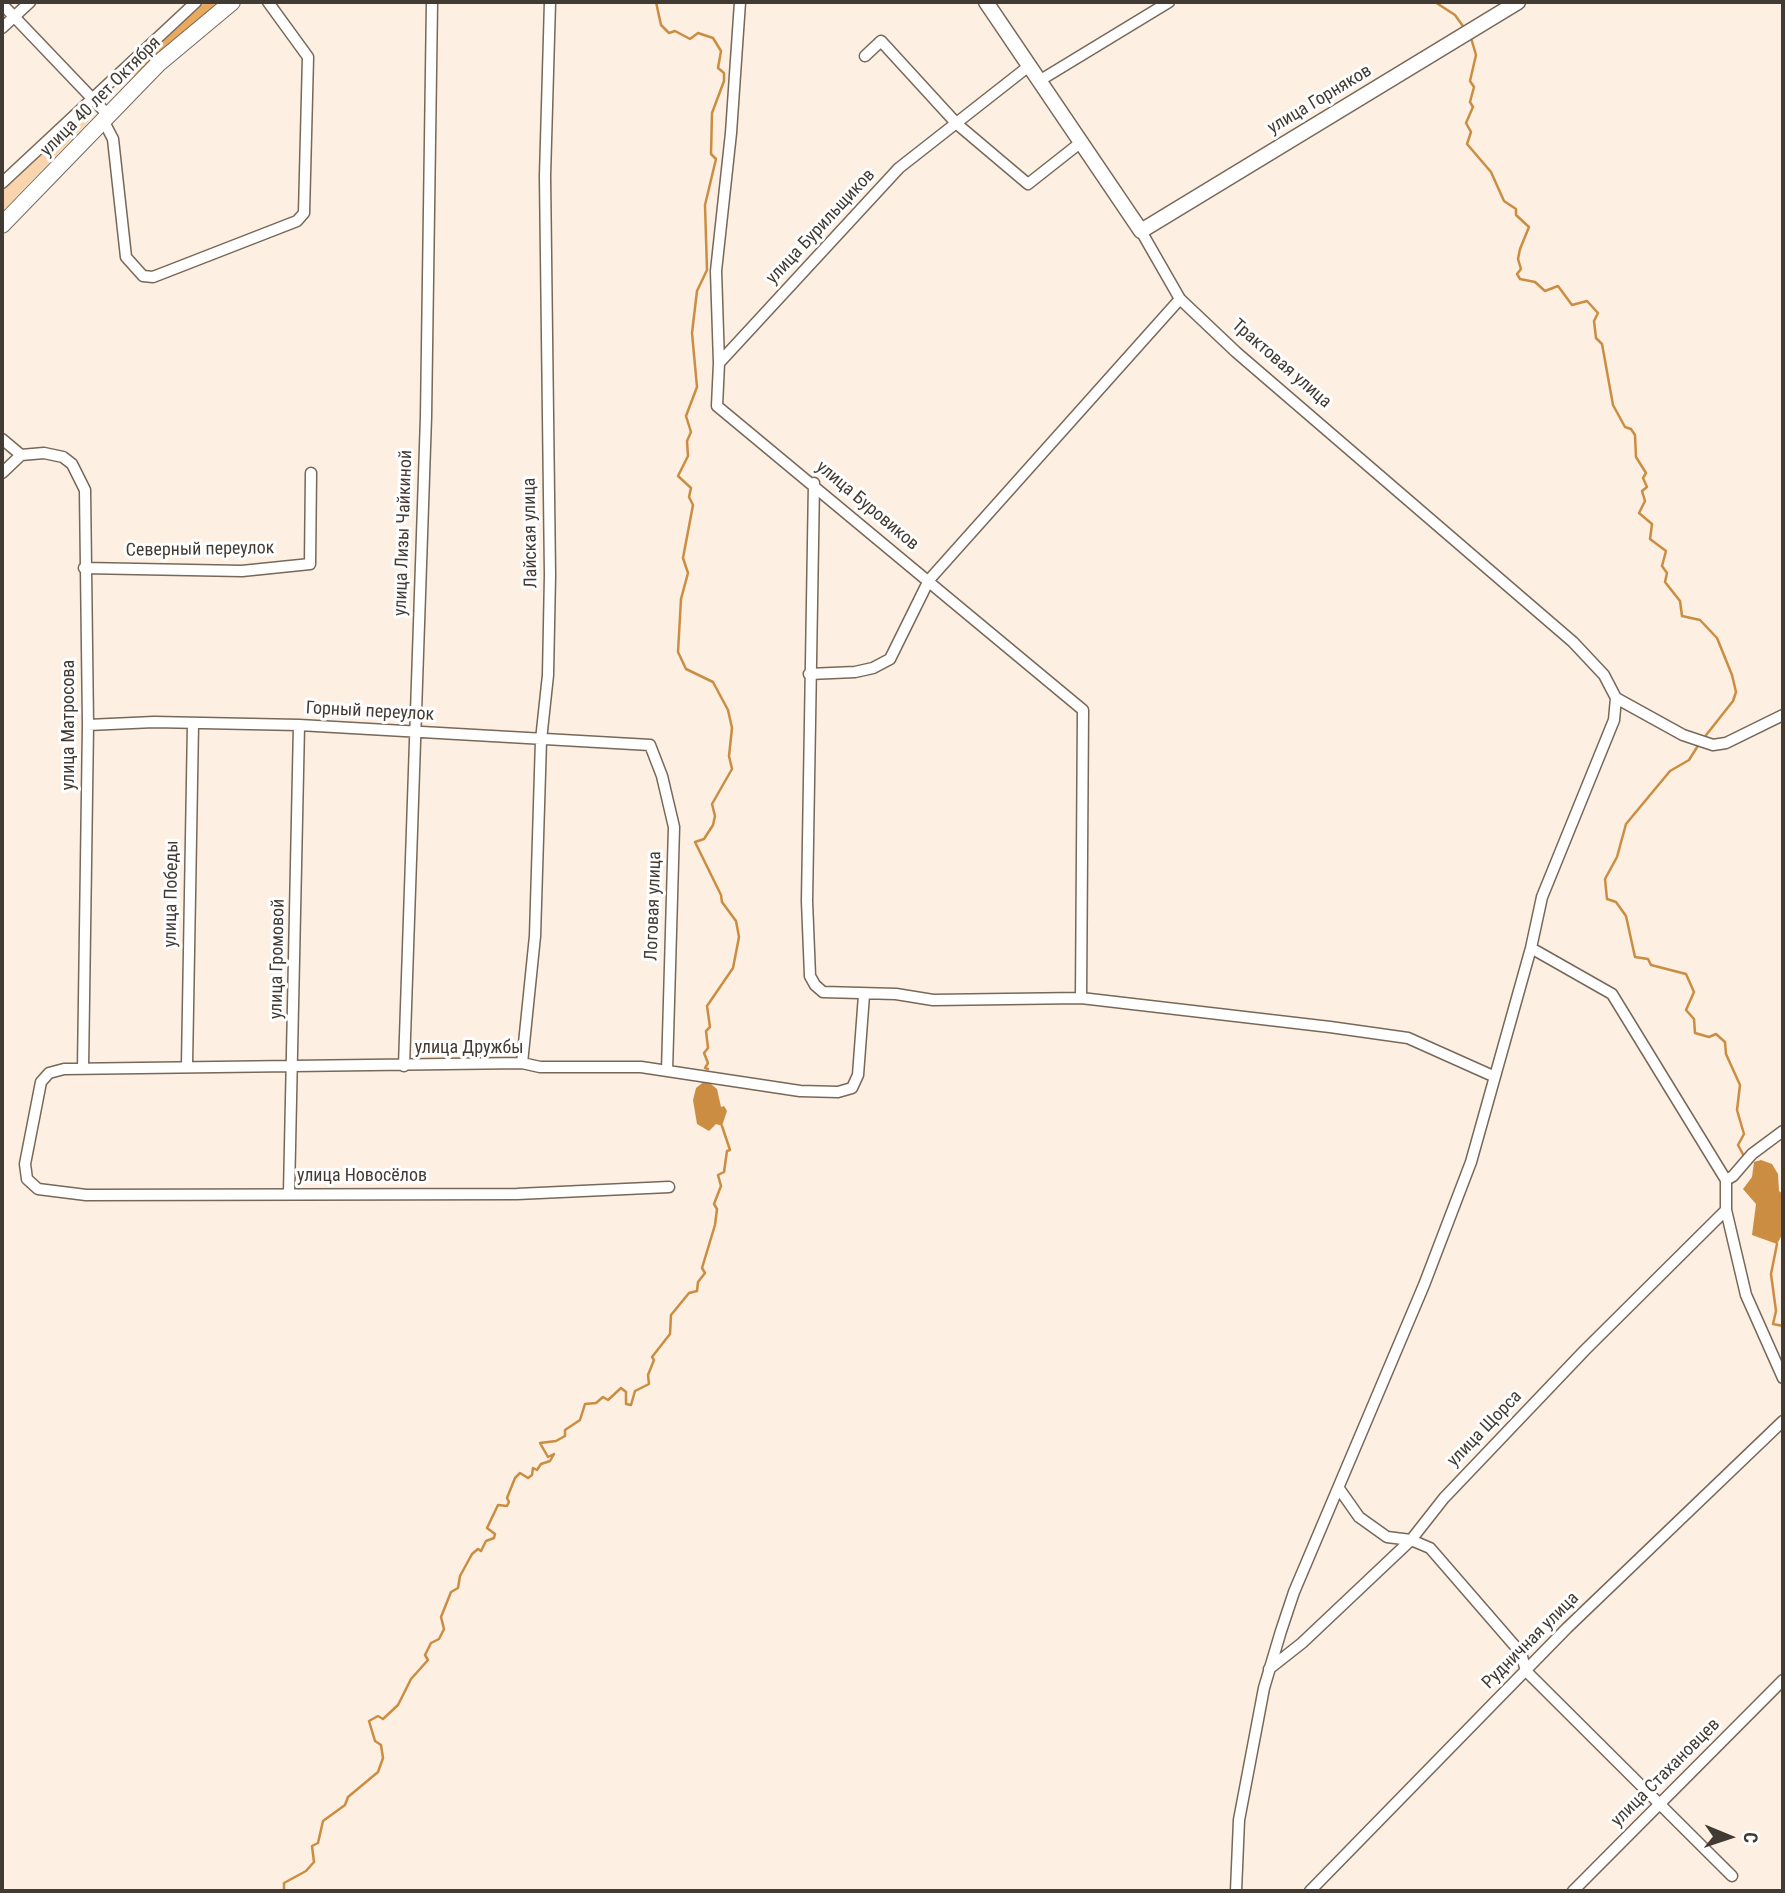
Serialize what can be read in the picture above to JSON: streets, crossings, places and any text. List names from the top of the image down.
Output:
{
  "streets": {
    "main road": ["улица 40 лет Октября"],
    "street": [
      "улица Горняков",
      "улица Бурильщиков",
      "Трактовая улица",
      "улица Буровиков",
      "улица Лизы Чайкиной",
      "Лайская улица",
      "Северный переулок",
      "Горный переулок",
      "улица Матросова",
      "улица Победы",
      "Логовая улица",
      "улица Громовой",
      "улица Дружбы",
      "улица Новосёлов",
      "улица Щорса",
      "Рудничная улица",
      "улица Стахановцев"
    ]
  },
  "crossings": [
    ["улица Горняков", "Трактовая улица"],
    ["улица Бурильщиков", "Трактовая улица"],
    ["улица Бурильщиков", "улица Буровиков"],
    ["улица Лизы Чайкиной", "Горный переулок"],
    ["улица Лизы Чайкиной", "улица Дружбы"],
    ["Лайская улица", "Горный переулок"],
    ["Лайская улица", "улица Дружбы"],
    ["Северный переулок", "улица Матросова"],
    ["Горный переулок", "улица Матросова"],
    ["Горный переулок", "улица Победы"],
    ["Горный переулок", "Логовая улица"],
    ["Горный переулок", "улица Громовой"],
    ["улица Матросова", "улица Дружбы"],
    ["улица Победы", "улица Дружбы"],
    ["Логовая улица", "улица Дружбы"],
    ["улица Громовой", "улица Дружбы"],
    ["улица Громовой", "улица Новосёлов"],
    ["улица Дружбы", "улица Новосёлов"]
  ],
  "north": "right"
}
